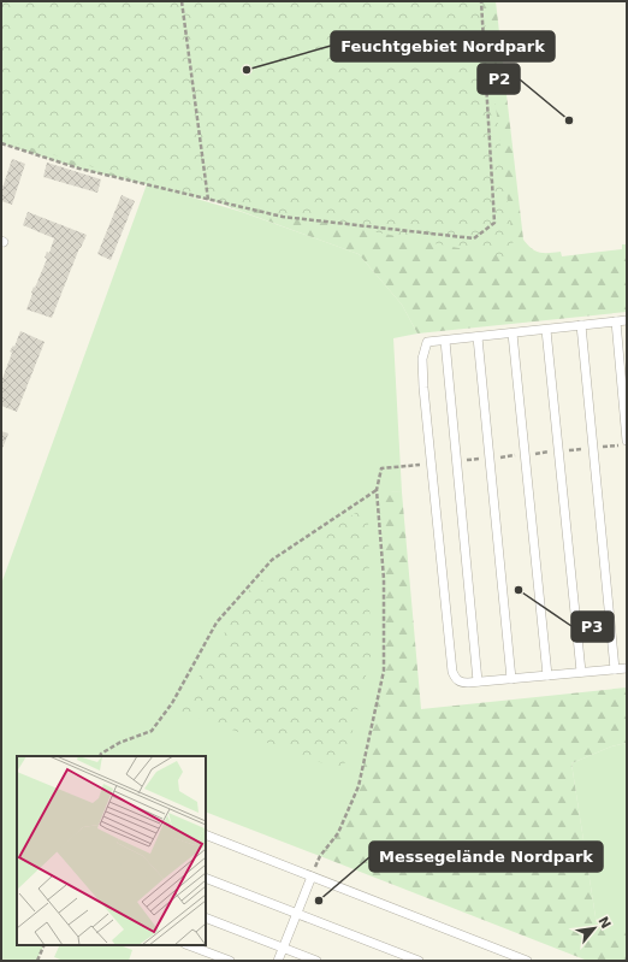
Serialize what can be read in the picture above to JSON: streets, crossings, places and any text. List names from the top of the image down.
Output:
{
  "places": [
    "Feuchtgebiet Nordpark",
    "P2",
    "P3",
    "Messegelände Nordpark"
  ],
  "north": "top right"
}
